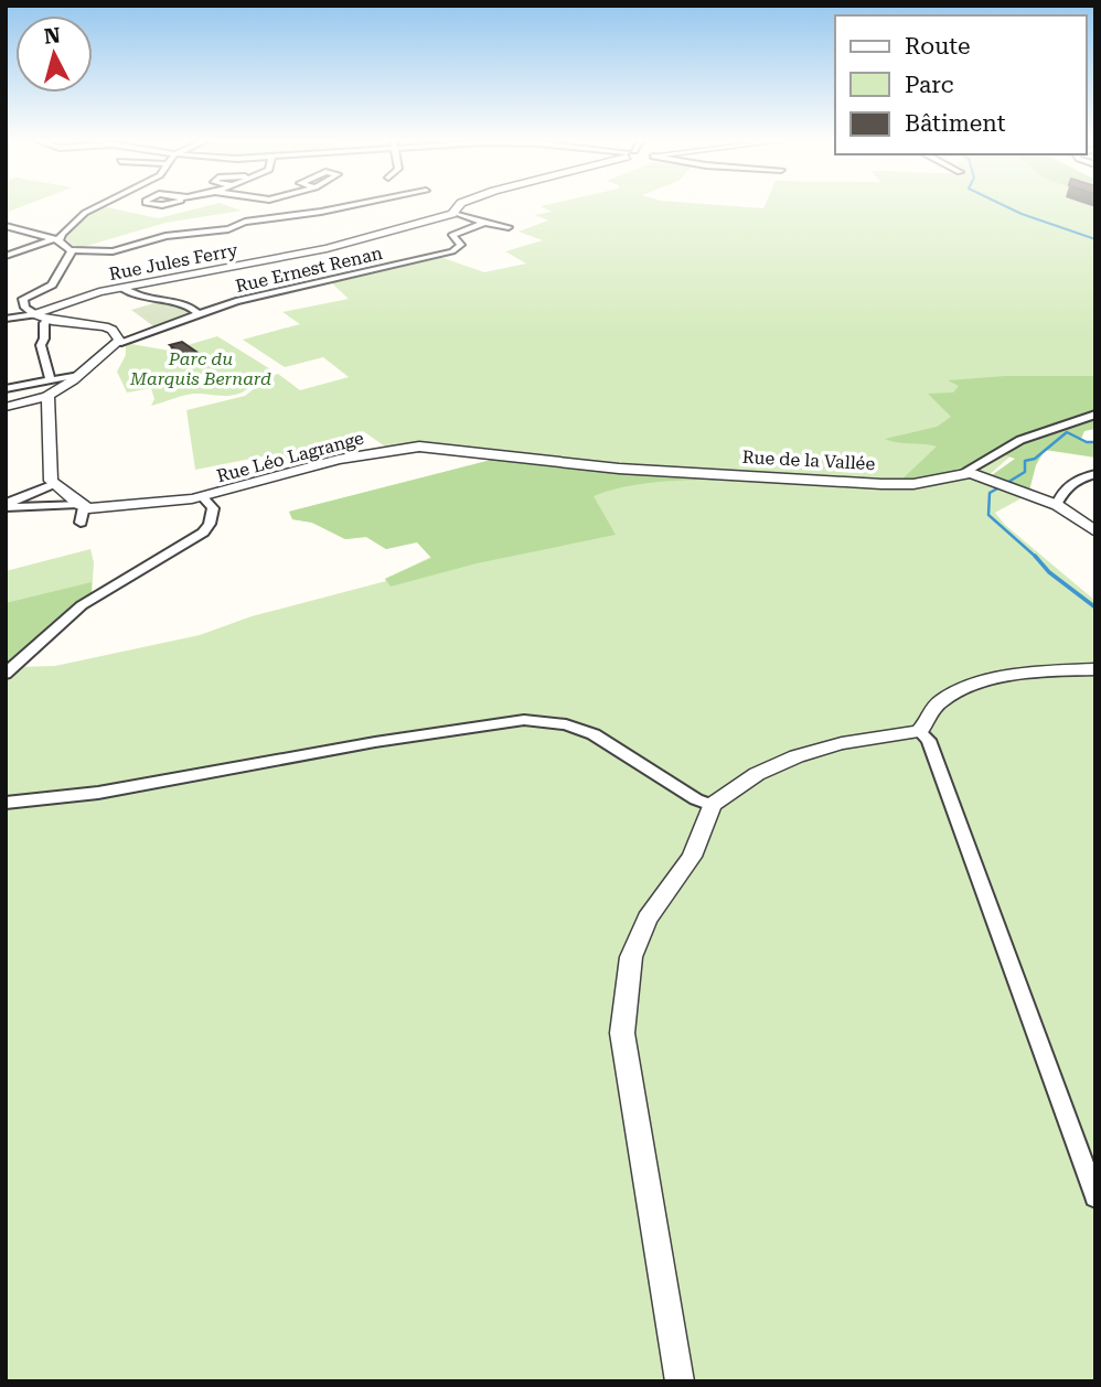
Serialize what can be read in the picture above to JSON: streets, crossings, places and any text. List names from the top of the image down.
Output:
{
  "streets": {
    "street": [
      "Rue Jules Ferry",
      "Rue Ernest Renan",
      "Rue Léo Lagrange",
      "Rue de la Vallée"
    ]
  },
  "crossings": [
    ["Rue Léo Lagrange", "Rue de la Vallée"]
  ],
  "parks": ["Parc du Marquis Bernard"],
  "legend": ["Route", "Parc", "Bâtiment"],
  "north": "top"
}
